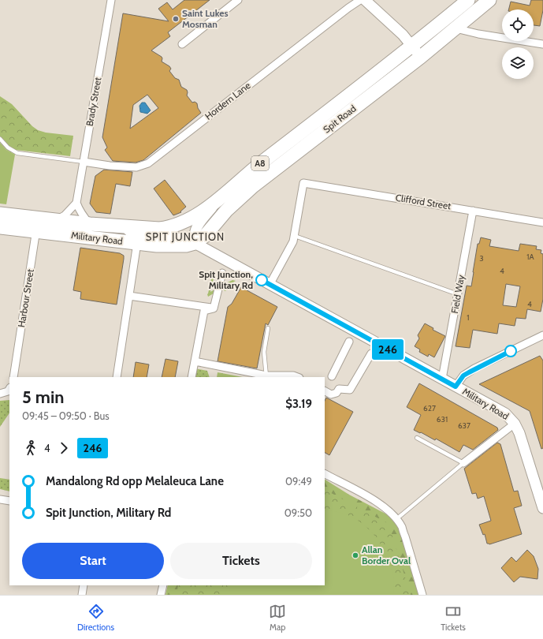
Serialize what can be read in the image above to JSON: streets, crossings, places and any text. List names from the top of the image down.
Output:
{
  "streets": {
    "highway": ["Spit Road", "A8", "Military Road"],
    "street": [
      "Hordern Lane",
      "Brady Street",
      "Clifford Street",
      "Field Way",
      "Harbour Street"
    ]
  },
  "crossings": [
    ["Hordern Lane", "Brady Street"],
    ["Spit Road", "Military Road"],
    ["Clifford Street", "Field Way"],
    ["Military Road", "Field Way"],
    ["Military Road", "Harbour Street"]
  ],
  "districts": ["SPIT JUNCTION"],
  "places": ["Saint Lukes Mosman", "Spit Junction, Military Rd", "Allan Border Oval"],
  "lines": ["bus line 246"],
  "house_numbers": [
    "1A",
    "3",
    "4",
    "4",
    "1",
    "627",
    "631",
    "637"
  ],
  "page": {
    "on_map": "246",
    "heading": ["5 min", "09:45 – 09:50 · Bus", "$3.19"],
    "legs": ["4", "246"],
    "list": [
      {
        "name": "Mandalong Rd opp Melaleuca Lane",
        "value": "09:49"
      },
      {
        "name": "Spit Junction, Military Rd",
        "value": "09:50"
      }
    ],
    "buttons": ["Start", "Tickets"],
    "tabs": ["Directions", "Map", "Tickets"]
  }
}
